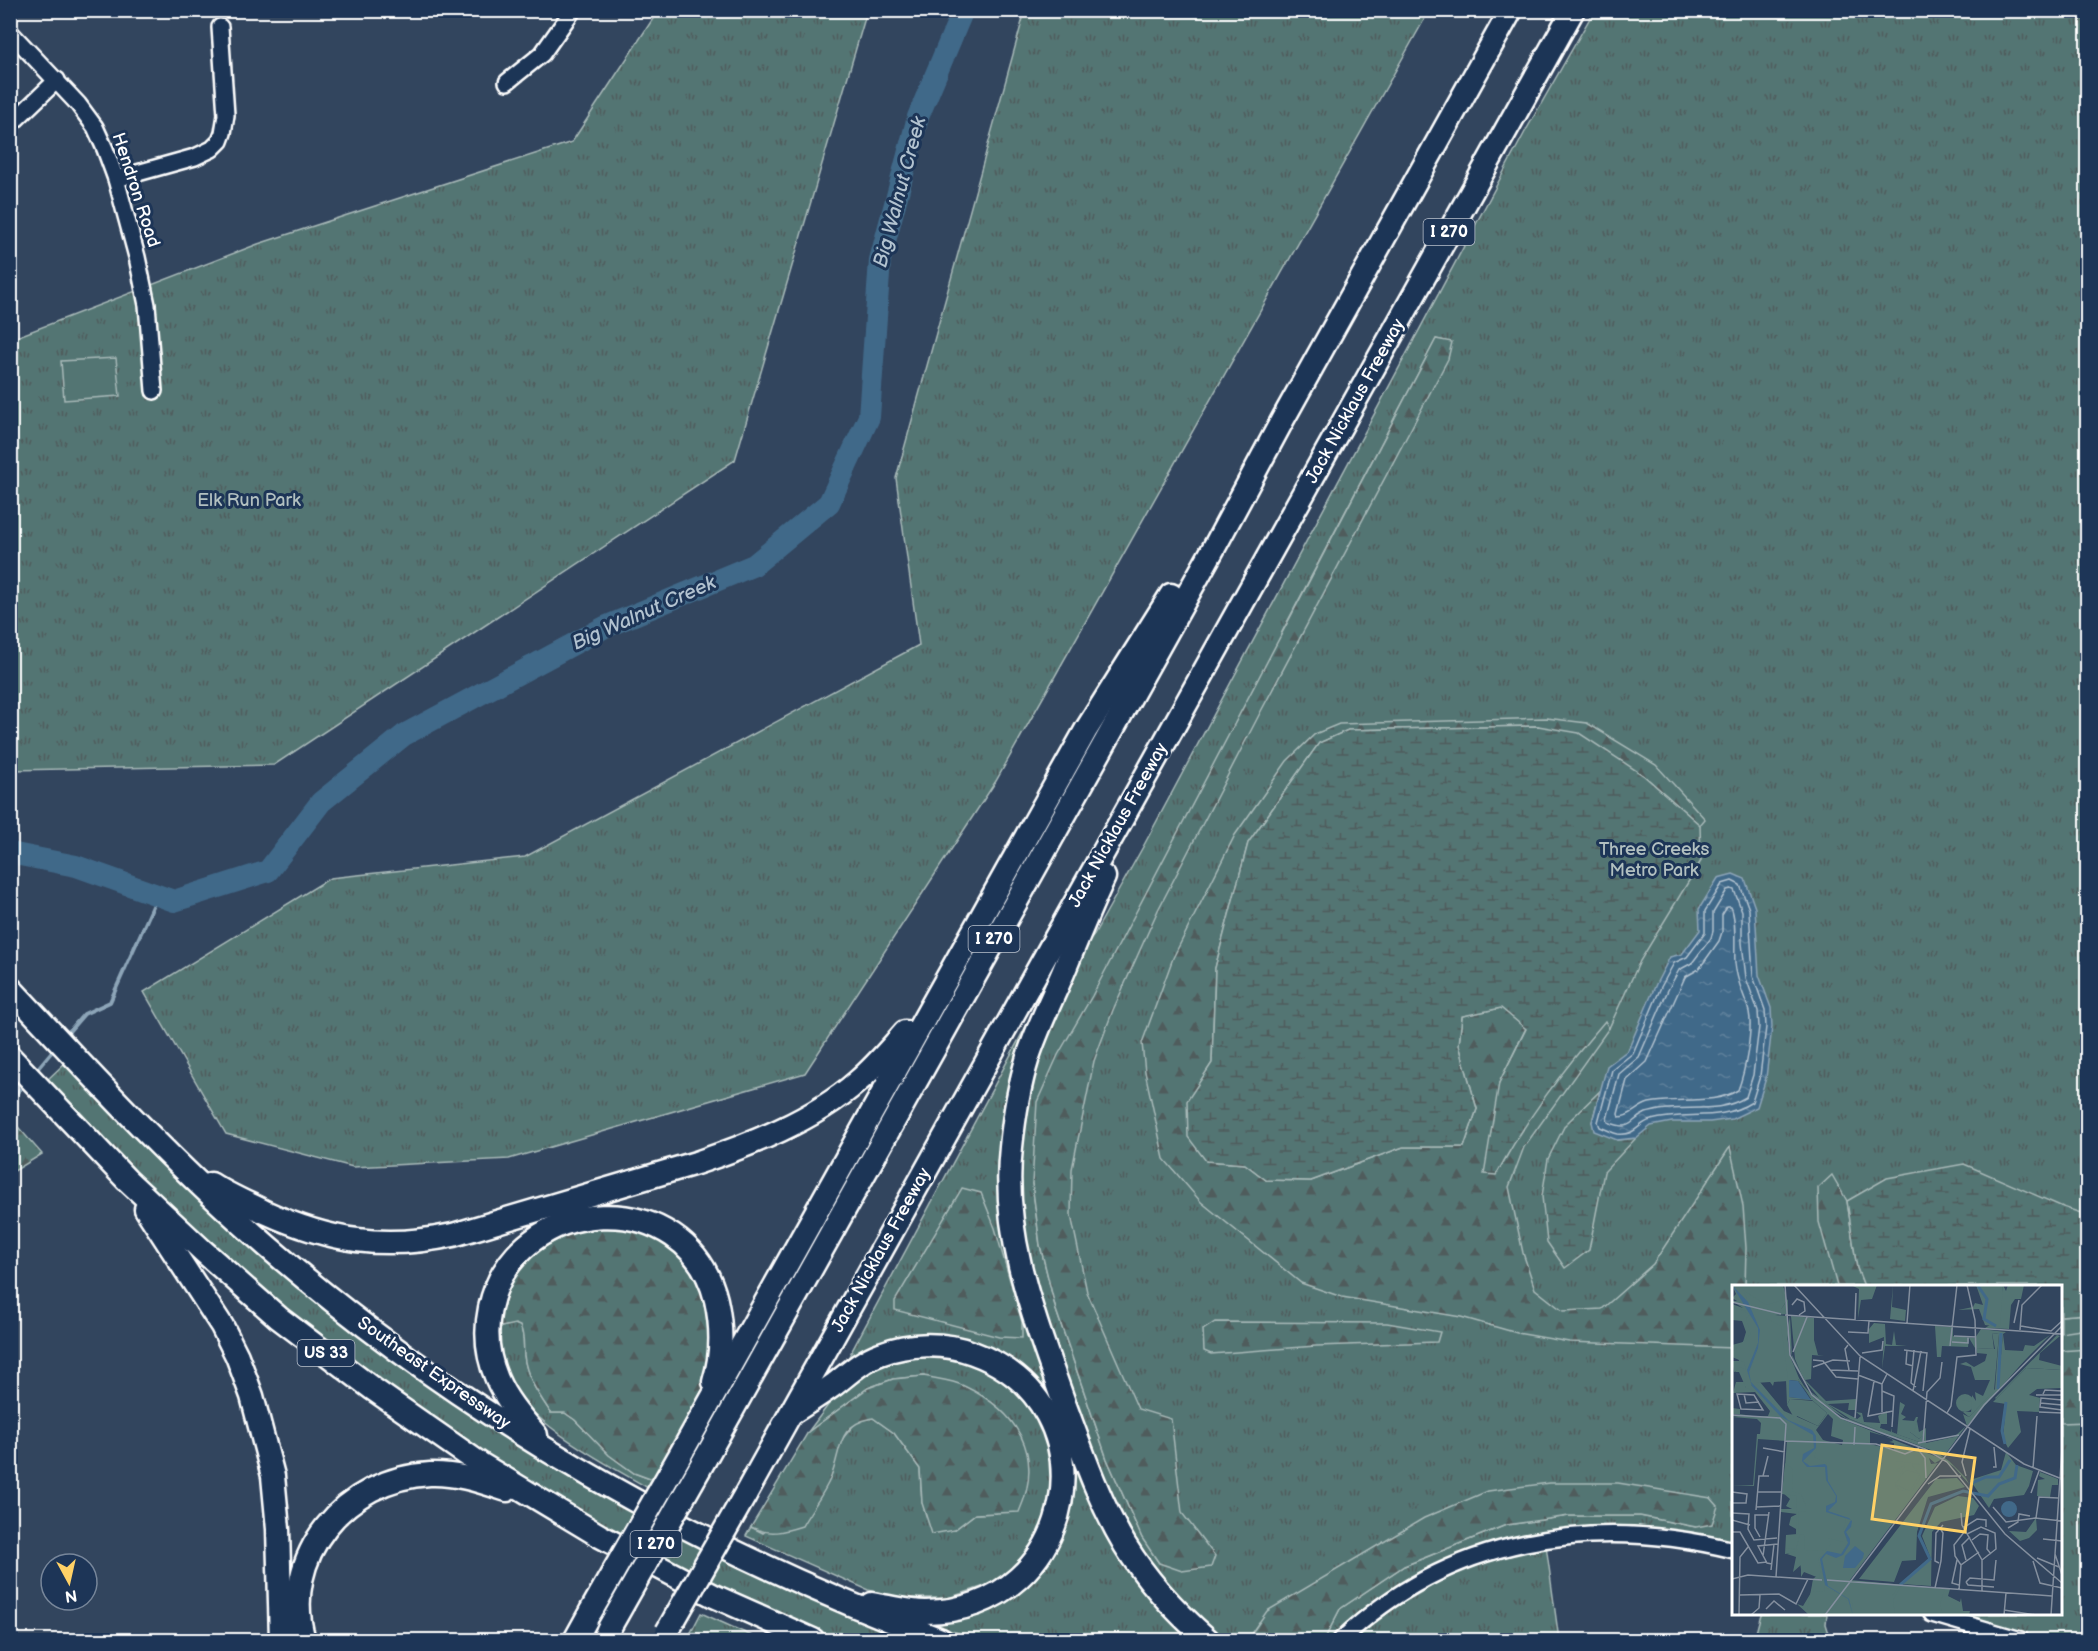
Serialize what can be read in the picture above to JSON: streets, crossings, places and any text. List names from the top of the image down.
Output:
{
  "streets": {
    "highway": [
      "I 270",
      "Jack Nicklaus Freeway",
      "US 33",
      "Southeast Expressway"
    ],
    "street": ["Hendron Road"]
  },
  "water": ["Big Walnut Creek"],
  "parks": ["Elk Run Park", "Three Creeks Metro Park"],
  "north": "bottom"
}
